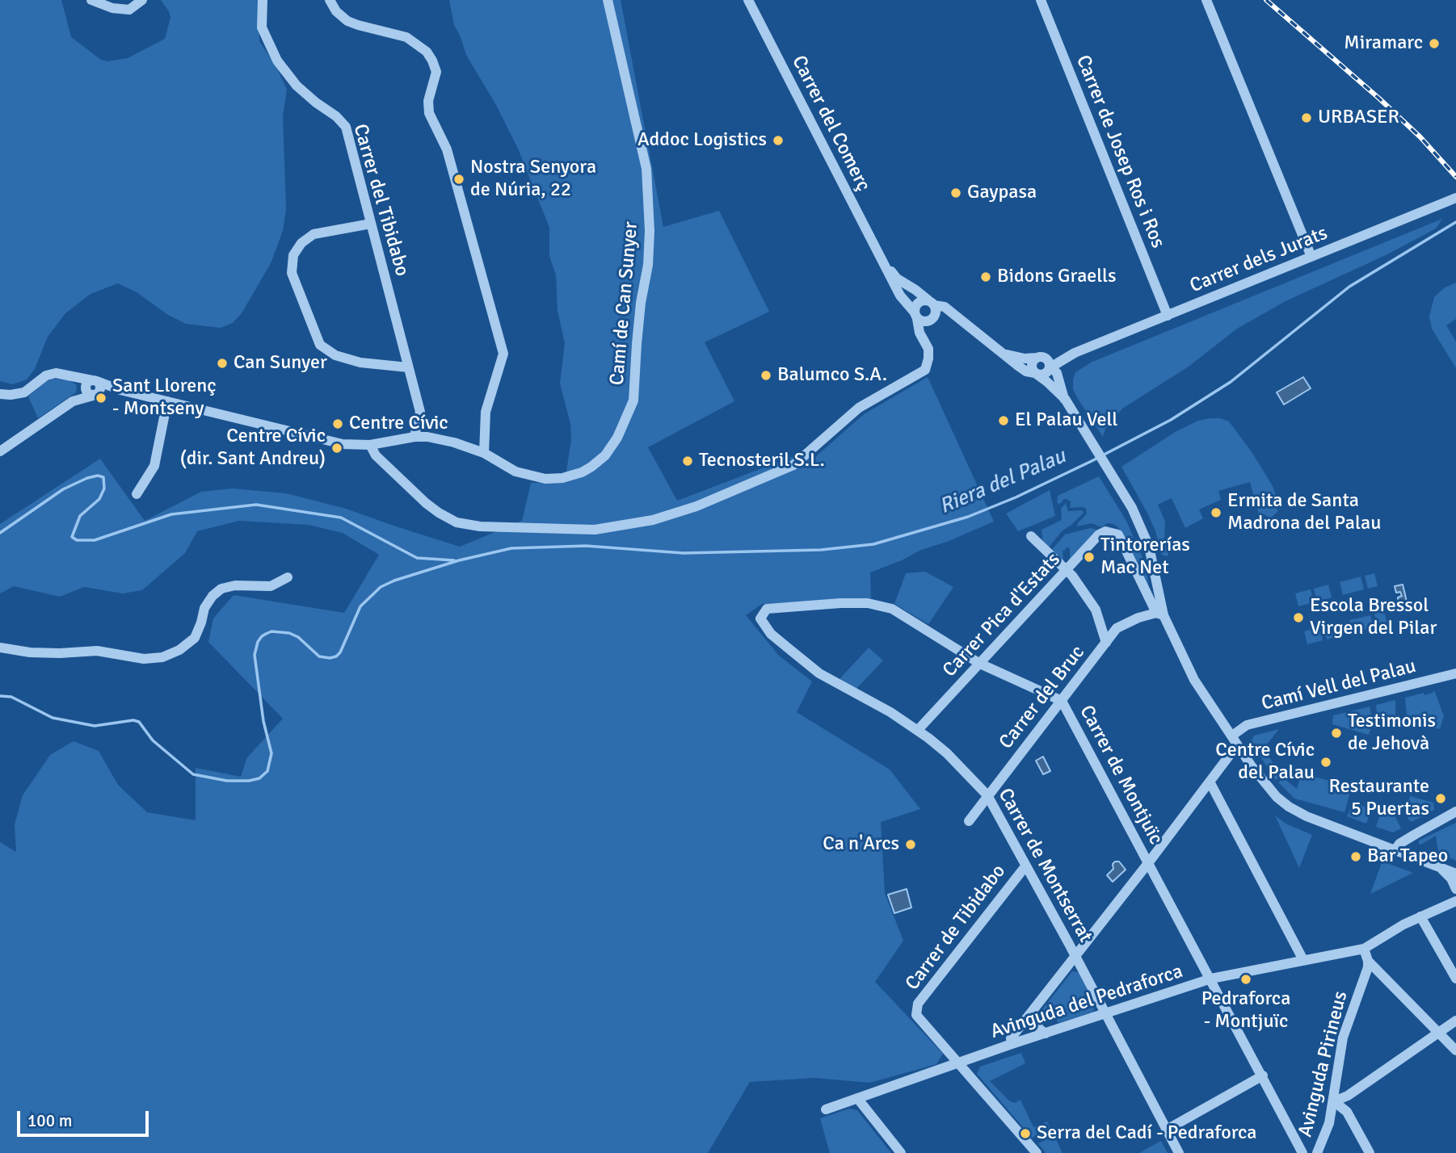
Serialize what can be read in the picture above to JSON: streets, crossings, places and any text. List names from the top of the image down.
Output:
{
  "streets": {
    "street": [
      "Carrer del Comerç",
      "Carrer de Josep Ros i Ros",
      "Carrer del Tibidabo",
      "Carrer dels Jurats",
      "Camí de Can Sunyer",
      "Carrer Pica d'Estats",
      "Camí Vell del Palau",
      "Carrer del Bruc",
      "Carrer de Montjuïc",
      "Carrer de Montserrat",
      "Carrer de Tibidabo",
      "Avinguda del Pedraforca",
      "Avinguda Pirineus"
    ]
  },
  "crossings": [
    ["Carrer de Josep Ros i Ros", "Carrer dels Jurats"],
    ["Carrer Pica d'Estats", "Carrer del Bruc"],
    ["Carrer Pica d'Estats", "Carrer de Montjuïc"],
    ["Carrer Pica d'Estats", "Carrer de Montserrat"],
    ["Carrer del Bruc", "Carrer de Montjuïc"],
    ["Carrer del Bruc", "Carrer de Montserrat"],
    ["Carrer de Montjuïc", "Carrer de Montserrat"],
    ["Carrer de Montjuïc", "Avinguda del Pedraforca"],
    ["Carrer de Montserrat", "Carrer de Tibidabo"],
    ["Carrer de Montserrat", "Avinguda del Pedraforca"],
    ["Carrer de Tibidabo", "Avinguda del Pedraforca"]
  ],
  "water": ["Riera del Palau"],
  "places": [
    "Miramarc",
    "URBASER",
    "Addoc Logistics",
    "Nostra Senyora de Núria, 22",
    "Gaypasa",
    "Bidons Graells",
    "Can Sunyer",
    "Balumco S.A.",
    "Sant Llorenç - Montseny",
    "El Palau Vell",
    "Centre Cívic",
    "Centre Cívic (dir. Sant Andreu)",
    "Tecnosteril S.L.",
    "Ermita de Santa Madrona del Palau",
    "Tintorerías Mac Net",
    "Escola Bressol Virgen del Pilar",
    "Testimonis de Jehovà",
    "Centre Cívic del Palau",
    "Restaurante 5 Puertas",
    "Ca n'Arcs",
    "Bar Tapeo",
    "Pedraforca - Montjuïc",
    "Serra del Cadí - Pedraforca"
  ],
  "scale_bar": "100 m"
}
